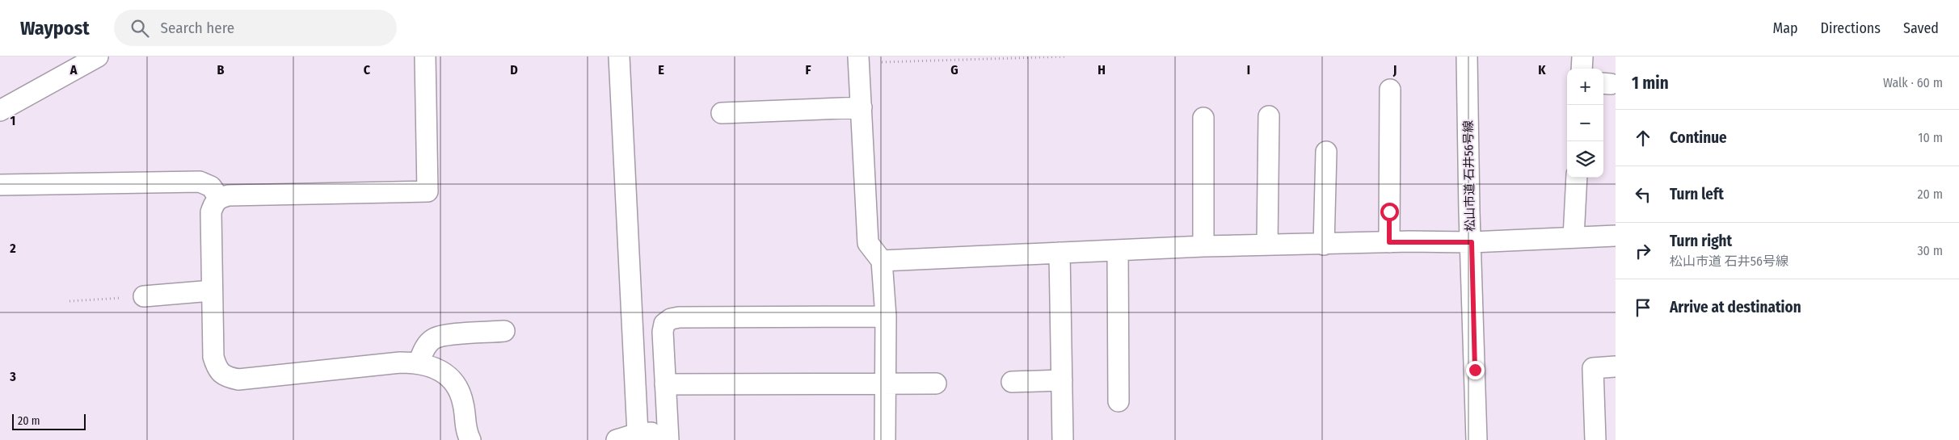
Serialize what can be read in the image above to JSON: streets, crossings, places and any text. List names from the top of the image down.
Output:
{
  "streets": {
    "street": ["松山市道 石井56号線"]
  },
  "scale_bar": "20 m",
  "page": {
    "header": "Waypost",
    "search": "Search here",
    "nav": ["Map", "Directions", "Saved"],
    "heading": ["1 min", "Walk · 60 m"],
    "map_buttons": ["+", "−"],
    "list": [
      ["Continue", "10 m"],
      ["Turn left", "20 m"],
      ["Turn right", "松山市道 石井56号線", "30 m"],
      "Arrive at destination"
    ],
    "scale": "20 m"
  },
  "grid": {
    "columns": [
      "A",
      "B",
      "C",
      "D",
      "E",
      "F",
      "G",
      "H",
      "I",
      "J",
      "K"
    ],
    "rows": ["1", "2", "3"]
  }
}
